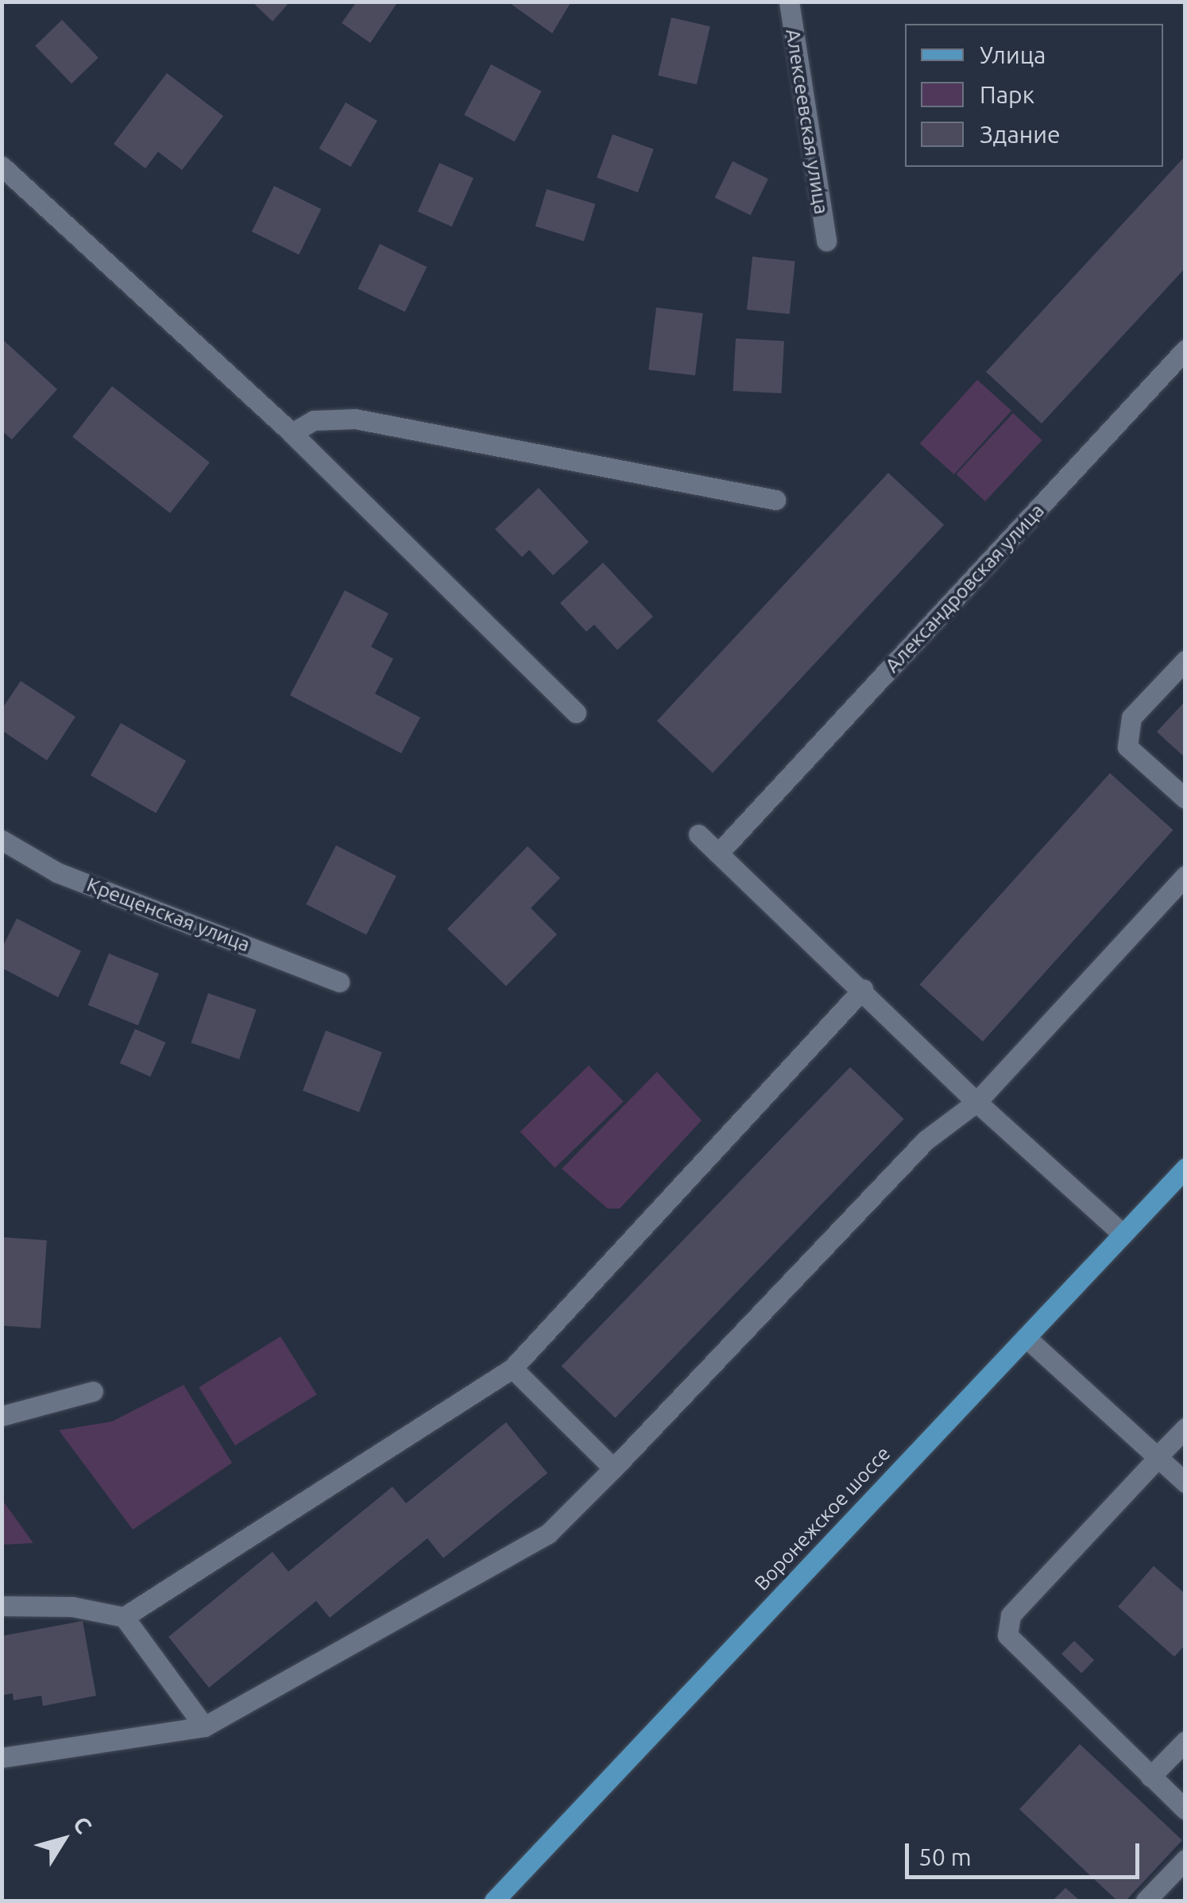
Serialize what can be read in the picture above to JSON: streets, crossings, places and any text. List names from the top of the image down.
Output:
{
  "streets": {
    "main road": ["Воронежское шоссе"],
    "street": ["Алексеевская улица", "Александровская улица", "Крещенская улица"]
  },
  "legend": ["Улица", "Парк", "Здание"],
  "scale_bar": "50 m",
  "north": "top right"
}
